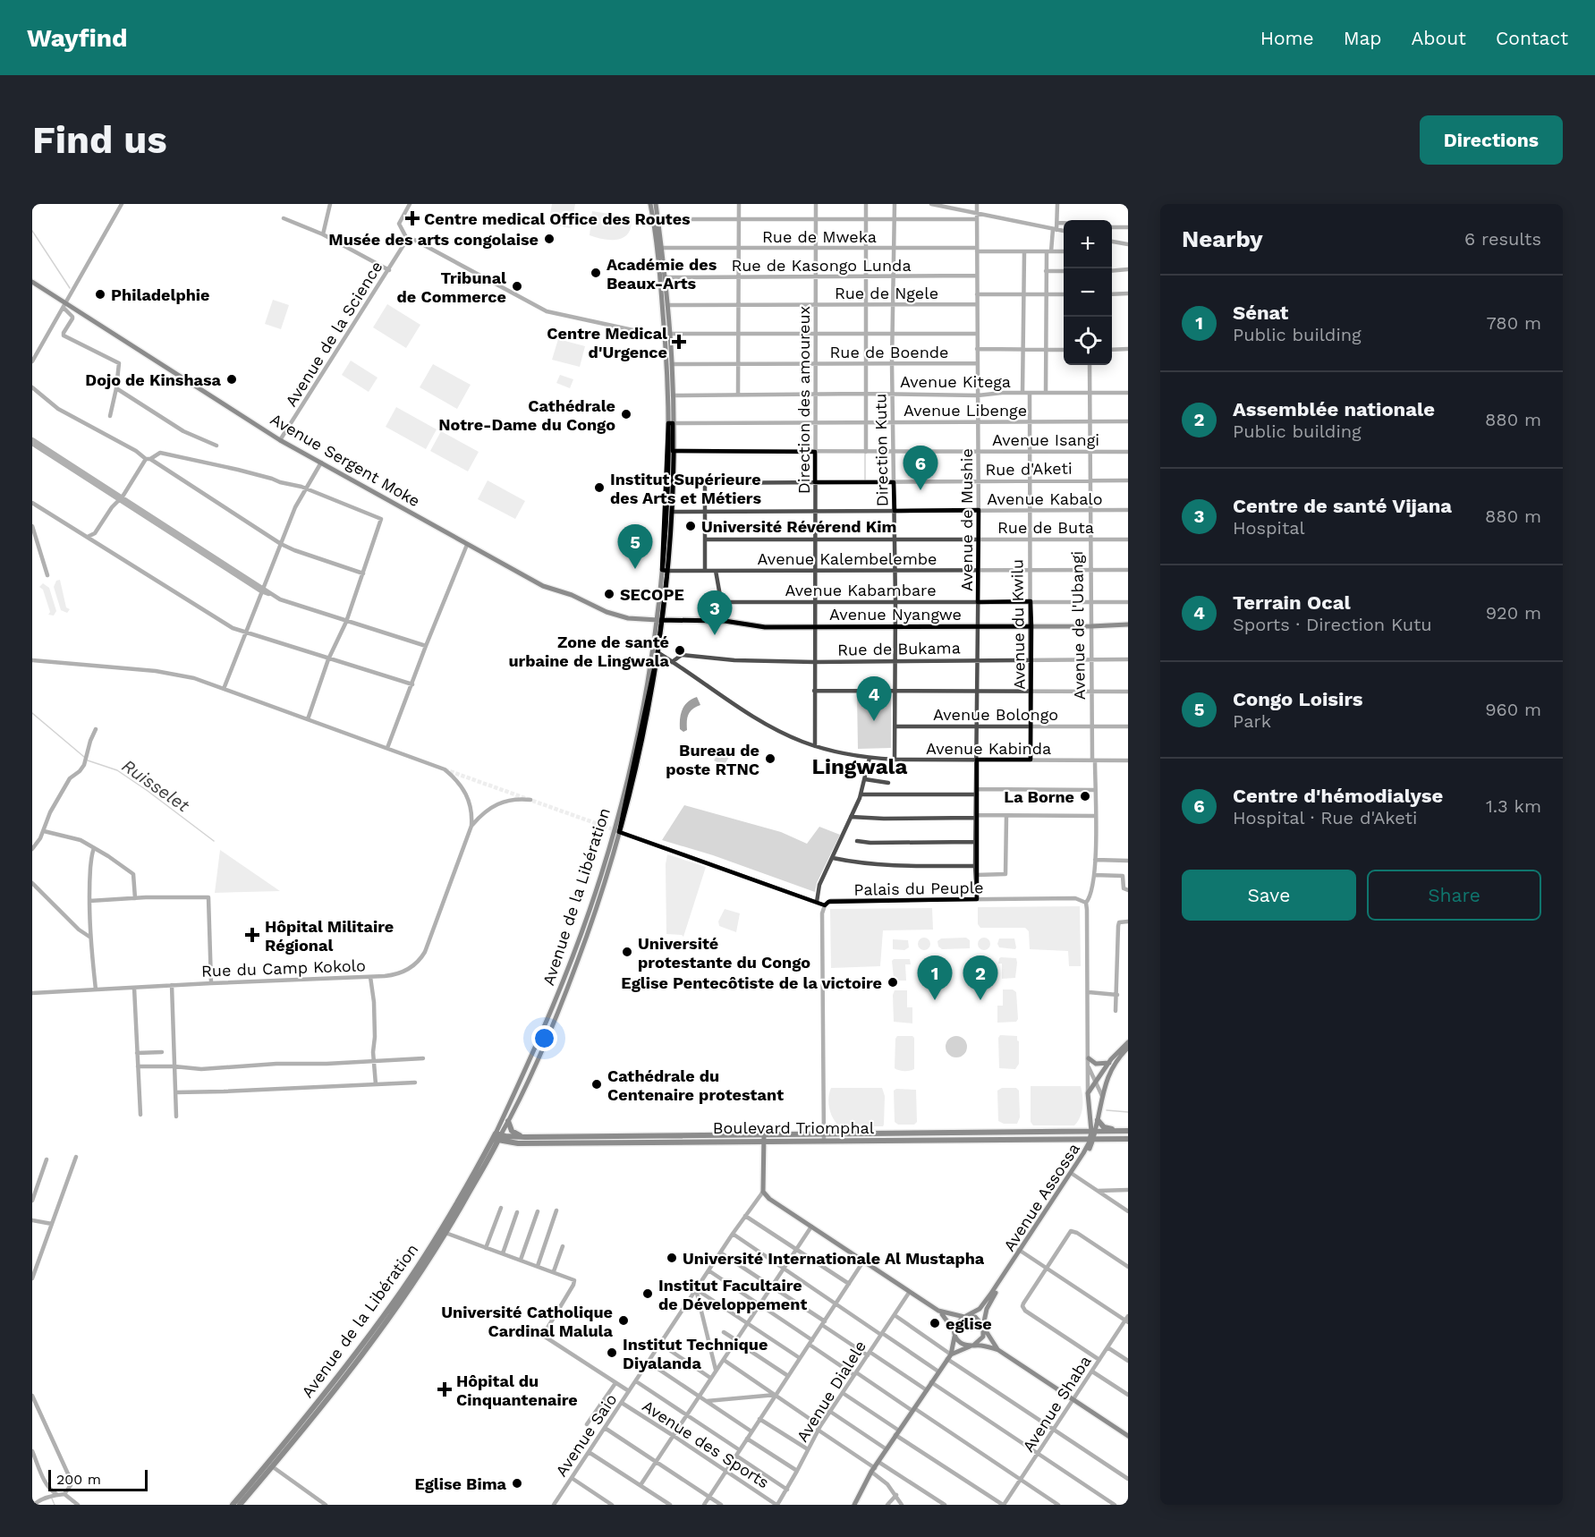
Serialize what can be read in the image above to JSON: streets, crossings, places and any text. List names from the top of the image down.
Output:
{
  "streets": {
    "highway": ["Avenue de la Libération", "Boulevard Triomphal"],
    "main road": ["Avenue Sergent Moke", "Avenue Nyangwe", "Avenue Assossa"],
    "street": [
      "Rue de Mweka",
      "Rue de Kasongo Lunda",
      "Rue de Ngele",
      "Avenue de la Science",
      "Rue de Boende",
      "Avenue Kitega",
      "Direction des amoureux",
      "Avenue Libenge",
      "Avenue Isangi",
      "Direction Kutu",
      "Rue d'Aketi",
      "Avenue Kabalo",
      "Avenue de Mushie",
      "Rue de Buta",
      "Avenue Kalembelembe",
      "Avenue Kabambare",
      "Avenue du Kwilu",
      "Avenue de l'Ubangi",
      "Rue de Bukama",
      "Avenue Bolongo",
      "Avenue Kabinda",
      "Palais du Peuple",
      "Rue du Camp Kokolo",
      "Avenue Dialele",
      "Avenue Shaba",
      "Avenue Saio",
      "Avenue des Sports"
    ]
  },
  "crossings": [
    ["Rue de Mweka", "Direction des amoureux"],
    ["Rue de Mweka", "Direction Kutu"],
    ["Rue de Mweka", "Avenue de Mushie"],
    ["Rue de Mweka", "Avenue de la Libération"],
    ["Rue de Kasongo Lunda", "Direction des amoureux"],
    ["Rue de Kasongo Lunda", "Direction Kutu"],
    ["Rue de Kasongo Lunda", "Avenue de Mushie"],
    ["Rue de Kasongo Lunda", "Avenue de la Libération"],
    ["Rue de Ngele", "Direction des amoureux"],
    ["Rue de Ngele", "Direction Kutu"],
    ["Rue de Ngele", "Avenue de Mushie"],
    ["Rue de Ngele", "Avenue de la Libération"],
    ["Avenue de la Science", "Avenue Sergent Moke"],
    ["Rue de Boende", "Direction des amoureux"],
    ["Rue de Boende", "Direction Kutu"],
    ["Rue de Boende", "Avenue de Mushie"],
    ["Rue de Boende", "Avenue de la Libération"],
    ["Avenue Kitega", "Direction des amoureux"],
    ["Avenue Kitega", "Direction Kutu"],
    ["Avenue Kitega", "Avenue de Mushie"],
    ["Avenue Kitega", "Avenue du Kwilu"],
    ["Avenue Kitega", "Avenue de l'Ubangi"],
    ["Avenue Kitega", "Avenue de la Libération"],
    ["Direction des amoureux", "Avenue Libenge"],
    ["Direction des amoureux", "Avenue Isangi"],
    ["Direction des amoureux", "Rue d'Aketi"],
    ["Direction des amoureux", "Avenue Kabalo"],
    ["Direction des amoureux", "Rue de Buta"],
    ["Direction des amoureux", "Avenue Kalembelembe"],
    ["Direction des amoureux", "Avenue Kabambare"],
    ["Direction des amoureux", "Avenue Nyangwe"],
    ["Direction des amoureux", "Rue de Bukama"],
    ["Direction des amoureux", "Avenue Kabinda"],
    ["Avenue Libenge", "Direction Kutu"],
    ["Avenue Libenge", "Avenue de Mushie"],
    ["Avenue Libenge", "Avenue du Kwilu"],
    ["Avenue Libenge", "Avenue de l'Ubangi"],
    ["Avenue Libenge", "Avenue de la Libération"],
    ["Avenue Isangi", "Direction Kutu"],
    ["Avenue Isangi", "Avenue de Mushie"],
    ["Avenue Isangi", "Avenue du Kwilu"],
    ["Avenue Isangi", "Avenue de l'Ubangi"],
    ["Avenue Isangi", "Avenue de la Libération"],
    ["Direction Kutu", "Rue d'Aketi"],
    ["Direction Kutu", "Avenue Kabalo"],
    ["Direction Kutu", "Rue de Buta"],
    ["Direction Kutu", "Avenue Kalembelembe"],
    ["Direction Kutu", "Avenue Kabambare"],
    ["Direction Kutu", "Avenue Nyangwe"],
    ["Direction Kutu", "Rue de Bukama"],
    ["Direction Kutu", "Avenue Bolongo"],
    ["Direction Kutu", "Avenue Kabinda"],
    ["Avenue Sergent Moke", "Avenue Nyangwe"],
    ["Avenue Sergent Moke", "Avenue de la Libération"],
    ["Rue d'Aketi", "Avenue de Mushie"],
    ["Rue d'Aketi", "Avenue du Kwilu"],
    ["Rue d'Aketi", "Avenue de l'Ubangi"],
    ["Rue d'Aketi", "Avenue de la Libération"],
    ["Avenue Kabalo", "Avenue de Mushie"],
    ["Avenue Kabalo", "Avenue du Kwilu"],
    ["Avenue Kabalo", "Avenue de l'Ubangi"],
    ["Avenue Kabalo", "Avenue de la Libération"],
    ["Avenue de Mushie", "Rue de Buta"],
    ["Avenue de Mushie", "Avenue Kalembelembe"],
    ["Avenue de Mushie", "Avenue Kabambare"],
    ["Avenue de Mushie", "Avenue Nyangwe"],
    ["Avenue de Mushie", "Rue de Bukama"],
    ["Avenue de Mushie", "Avenue Bolongo"],
    ["Avenue de Mushie", "Avenue Kabinda"],
    ["Avenue de Mushie", "Palais du Peuple"],
    ["Rue de Buta", "Avenue du Kwilu"],
    ["Rue de Buta", "Avenue de l'Ubangi"],
    ["Avenue Kalembelembe", "Avenue du Kwilu"],
    ["Avenue Kalembelembe", "Avenue de l'Ubangi"],
    ["Avenue Kalembelembe", "Avenue de la Libération"],
    ["Avenue Kabambare", "Avenue du Kwilu"],
    ["Avenue Kabambare", "Avenue de l'Ubangi"],
    ["Avenue Nyangwe", "Avenue du Kwilu"],
    ["Avenue Nyangwe", "Avenue de l'Ubangi"],
    ["Avenue Nyangwe", "Avenue de la Libération"],
    ["Avenue du Kwilu", "Rue de Bukama"],
    ["Avenue du Kwilu", "Avenue Bolongo"],
    ["Avenue du Kwilu", "Avenue Kabinda"],
    ["Avenue de l'Ubangi", "Rue de Bukama"],
    ["Avenue de l'Ubangi", "Avenue Bolongo"],
    ["Avenue de l'Ubangi", "Avenue Kabinda"],
    ["Avenue de l'Ubangi", "Palais du Peuple"],
    ["Rue de Bukama", "Avenue Kabinda"],
    ["Avenue Kabinda", "Avenue de la Libération"],
    ["Avenue de la Libération", "Boulevard Triomphal"],
    ["Boulevard Triomphal", "Avenue Assossa"],
    ["Avenue Dialele", "Avenue des Sports"],
    ["Avenue Saio", "Avenue des Sports"]
  ],
  "districts": ["Lingwala"],
  "water": ["Ruisselet"],
  "places": {
    "health": [
      "Centre medical Office des Routes",
      "Centre Medical d'Urgence",
      "Hôpital Militaire Régional",
      "Hôpital du Cinquantenaire"
    ],
    "other": [
      "Musée des arts congolaise",
      "Académie des Beaux-Arts",
      "Tribunal de Commerce",
      "Philadelphie",
      "Dojo de Kinshasa",
      "Cathédrale Notre-Dame du Congo",
      "Institut Supérieure des Arts et Métiers",
      "Université Révérend Kim",
      "SECOPE",
      "Zone de santé urbaine de Lingwala",
      "Bureau de poste RTNC",
      "La Borne",
      "Université protestante du Congo",
      "Eglise Pentecôtiste de la victoire",
      "Cathédrale du Centenaire protestant",
      "Université Internationale Al Mustapha",
      "Institut Facultaire de Développement",
      "Université Catholique Cardinal Malula",
      "eglise",
      "Institut Technique Diyalanda",
      "Eglise Bima"
    ]
  },
  "scale_bar": "200 m",
  "page": {
    "header": "Wayfind",
    "nav": [
      "Home",
      "Map",
      "About",
      "Contact"
    ],
    "buttons": [
      "Directions",
      ["Save", "Share"]
    ],
    "title": "Find us",
    "heading": ["Nearby", "6 results"],
    "map_buttons": ["+", "−"],
    "list": [
      {
        "mark": "1",
        "name": "Sénat",
        "note": "Public building",
        "value": "780 m"
      },
      {
        "mark": "2",
        "name": "Assemblée nationale",
        "note": "Public building",
        "value": "880 m"
      },
      {
        "mark": "3",
        "name": "Centre de santé Vijana",
        "note": "Hospital",
        "value": "880 m"
      },
      {
        "mark": "4",
        "name": "Terrain Ocal",
        "note": "Sports · Direction Kutu",
        "value": "920 m"
      },
      {
        "mark": "5",
        "name": "Congo Loisirs",
        "note": "Park",
        "value": "960 m"
      },
      {
        "mark": "6",
        "name": "Centre d'hémodialyse",
        "note": "Hospital · Rue d'Aketi",
        "value": "1.3 km"
      }
    ],
    "pins": [
      "6",
      "5",
      "3",
      "4",
      "1",
      "2"
    ],
    "scale": "200 m"
  }
}
